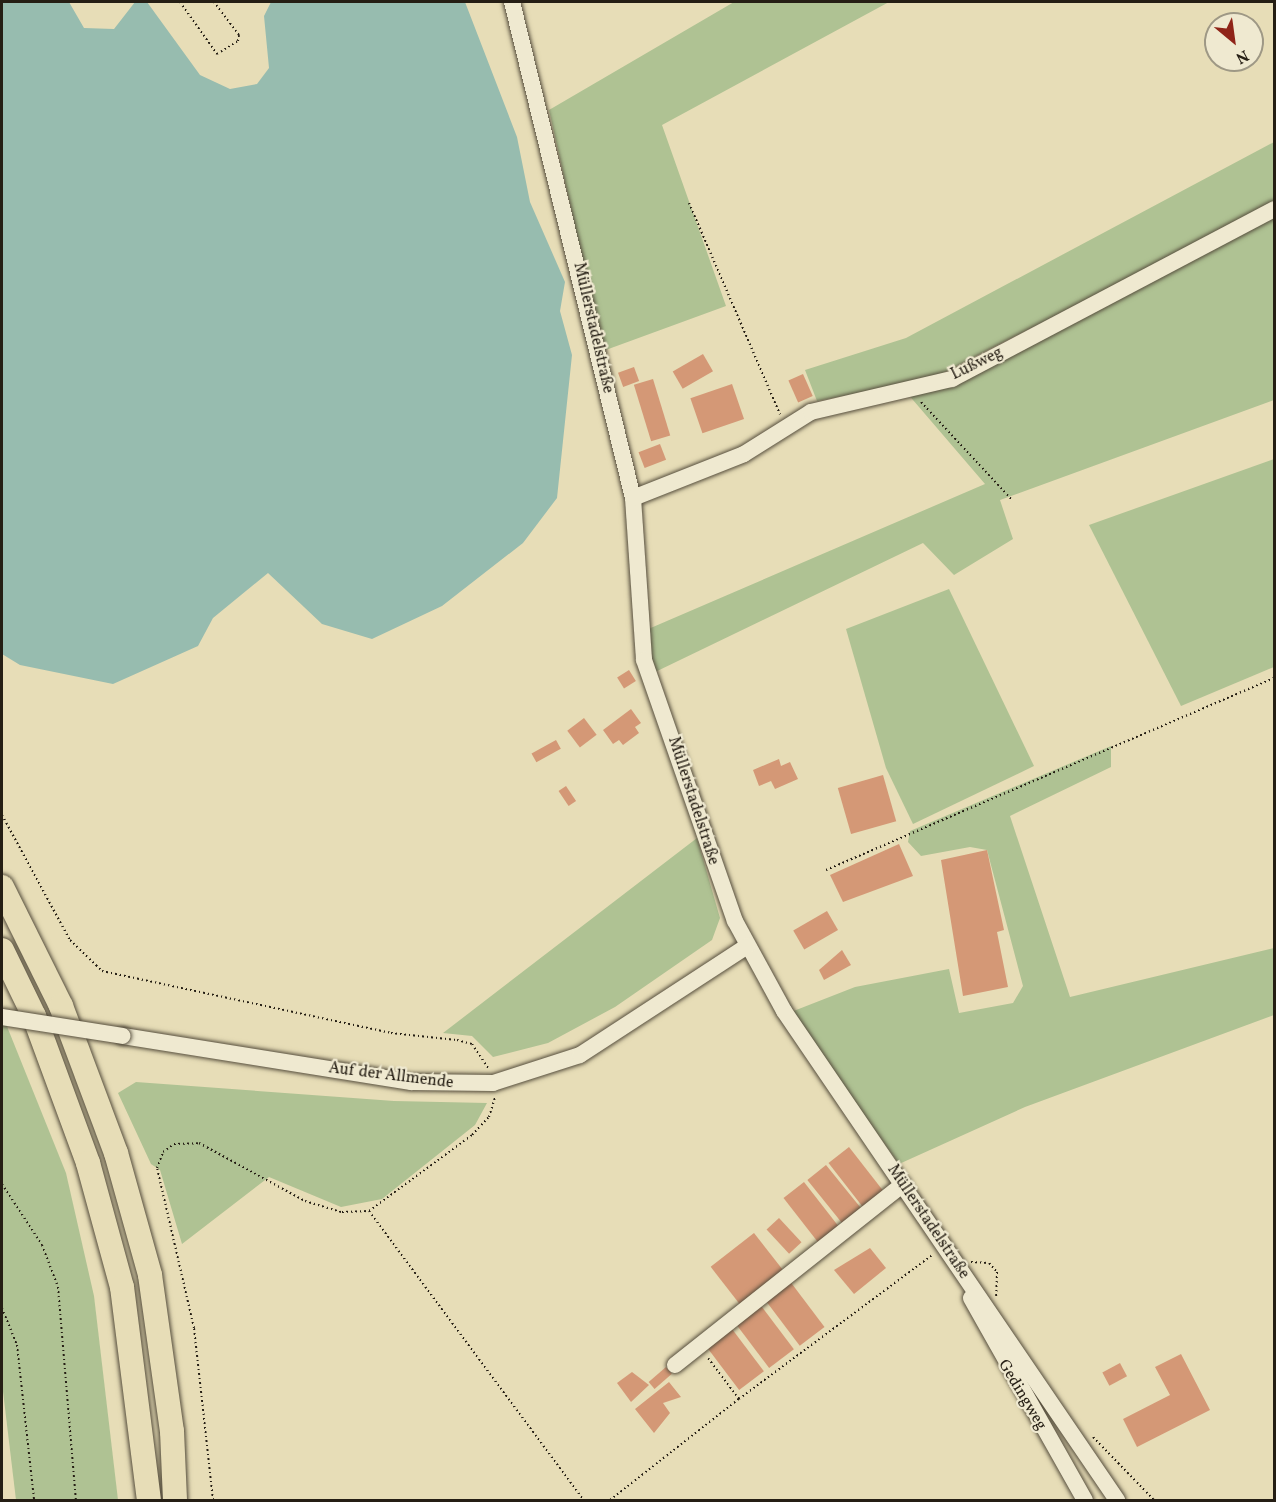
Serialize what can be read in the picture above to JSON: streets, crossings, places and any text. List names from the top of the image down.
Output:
{
  "streets": {
    "street": [
      "Müllerstadelstraße",
      "Lußweg",
      "Auf der Allmende",
      "Gedingweg"
    ]
  },
  "crossings": [
    ["Müllerstadelstraße", "Lußweg"],
    ["Müllerstadelstraße", "Auf der Allmende"],
    ["Müllerstadelstraße", "Gedingweg"]
  ],
  "north": "bottom right"
}
